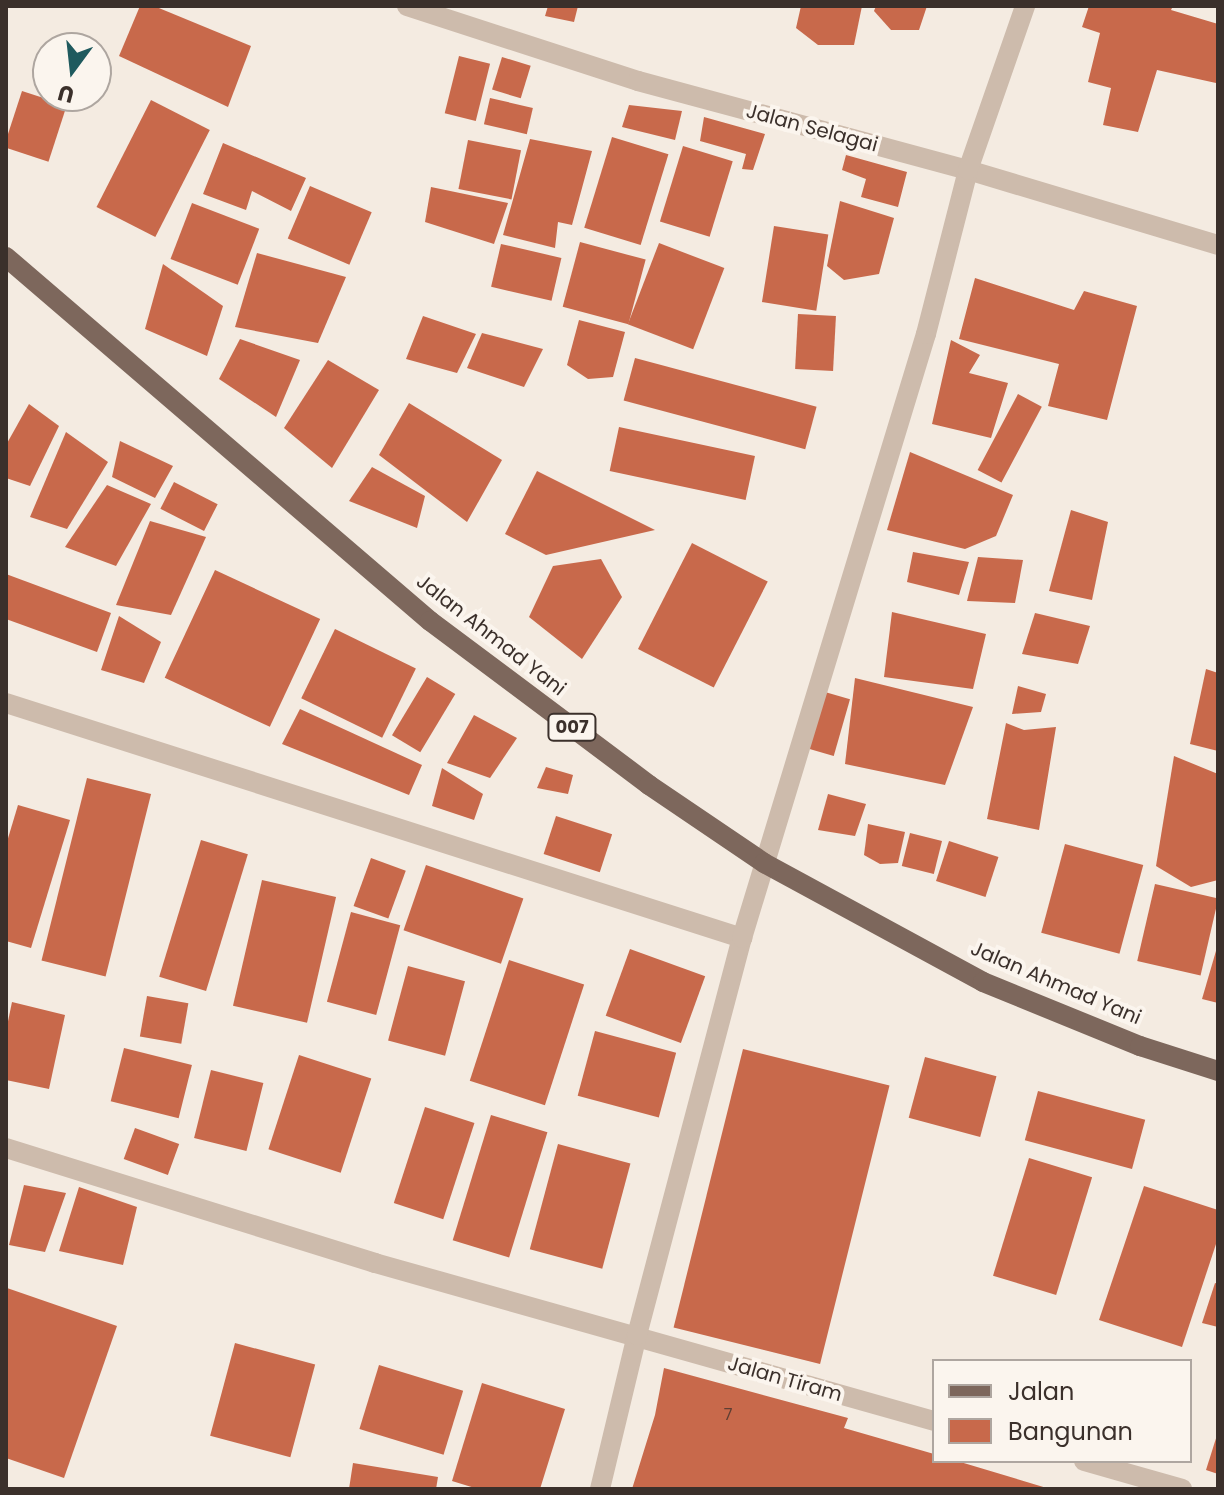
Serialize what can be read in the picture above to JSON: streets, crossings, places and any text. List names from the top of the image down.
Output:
{
  "streets": {
    "main road": ["Jalan Ahmad Yani", "007"],
    "street": ["Jalan Selagai", "Jalan Tiram"]
  },
  "house_numbers": ["7"],
  "legend": ["Jalan", "Bangunan"],
  "north": "bottom"
}
